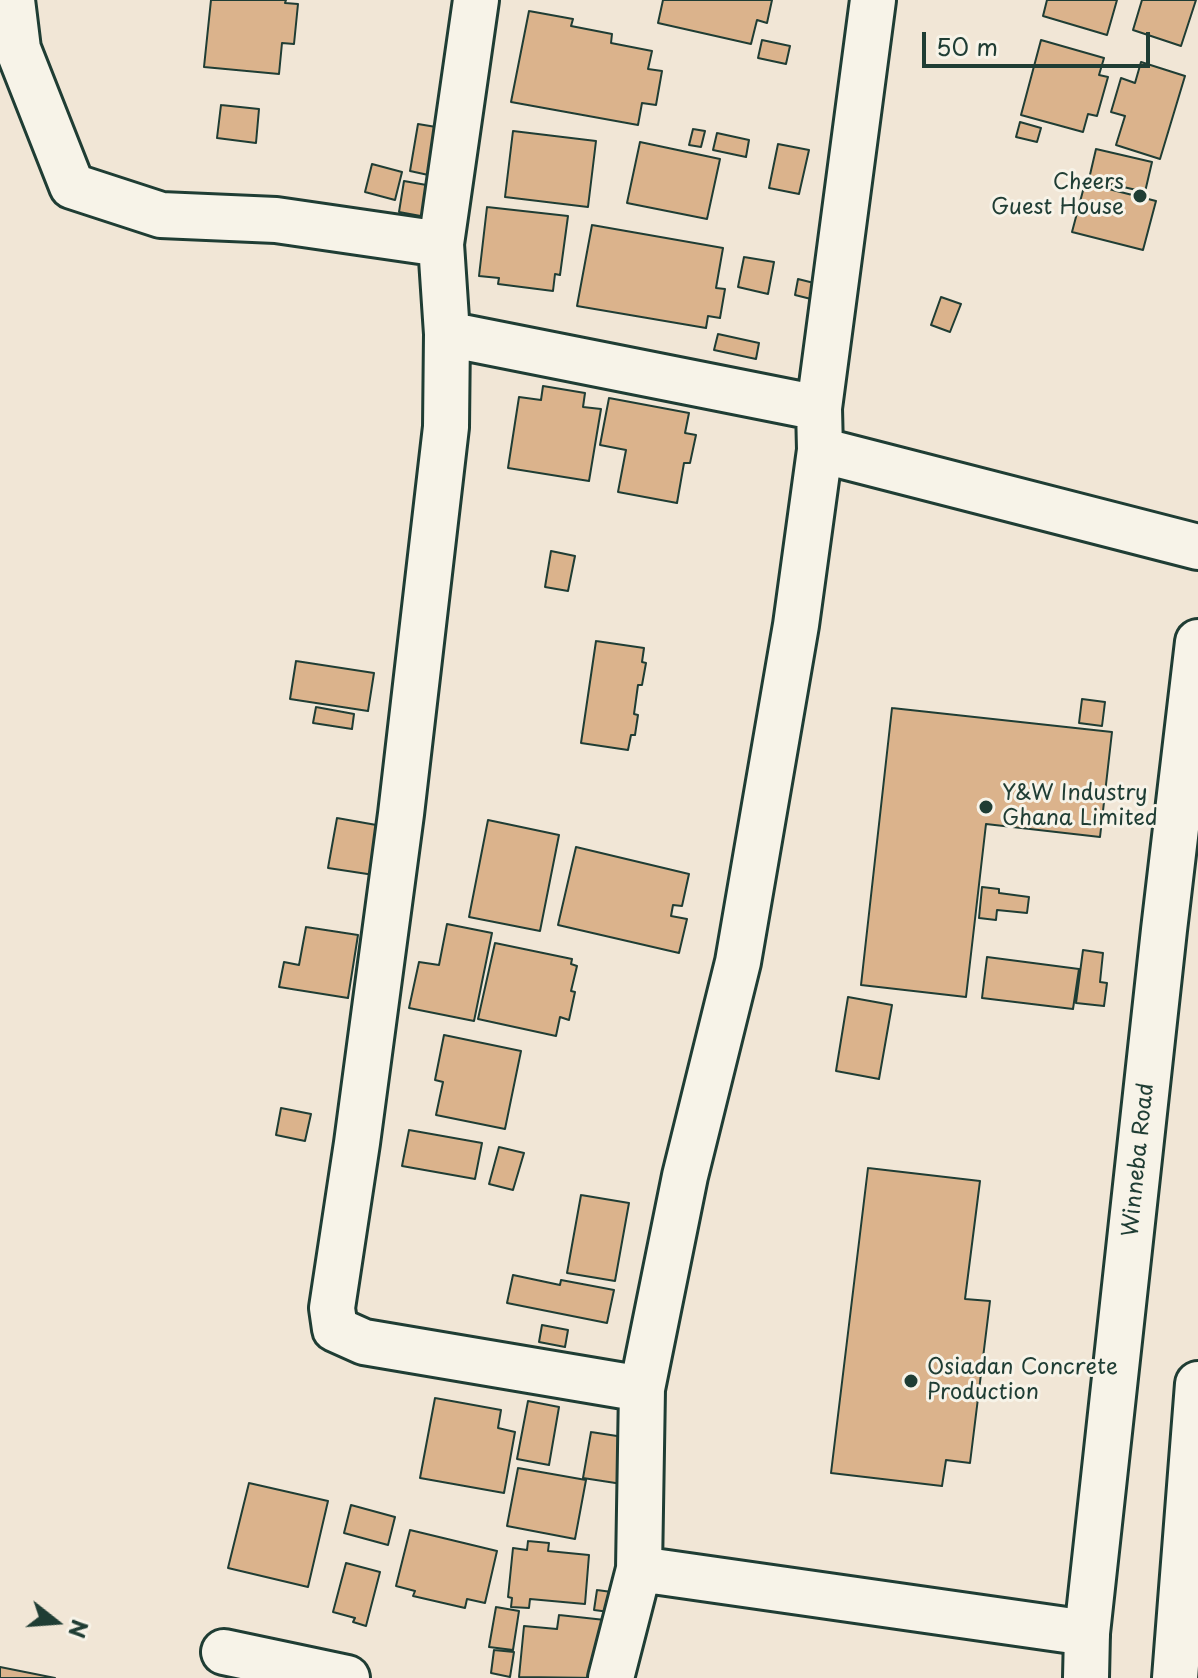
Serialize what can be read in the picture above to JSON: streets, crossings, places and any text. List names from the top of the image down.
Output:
{
  "streets": {
    "main road": ["Winneba Road"]
  },
  "places": ["Cheers Guest House", "Y&W Industry Ghana Limited", "Osiadan Concrete Production"],
  "scale_bar": "50 m",
  "north": "right"
}
